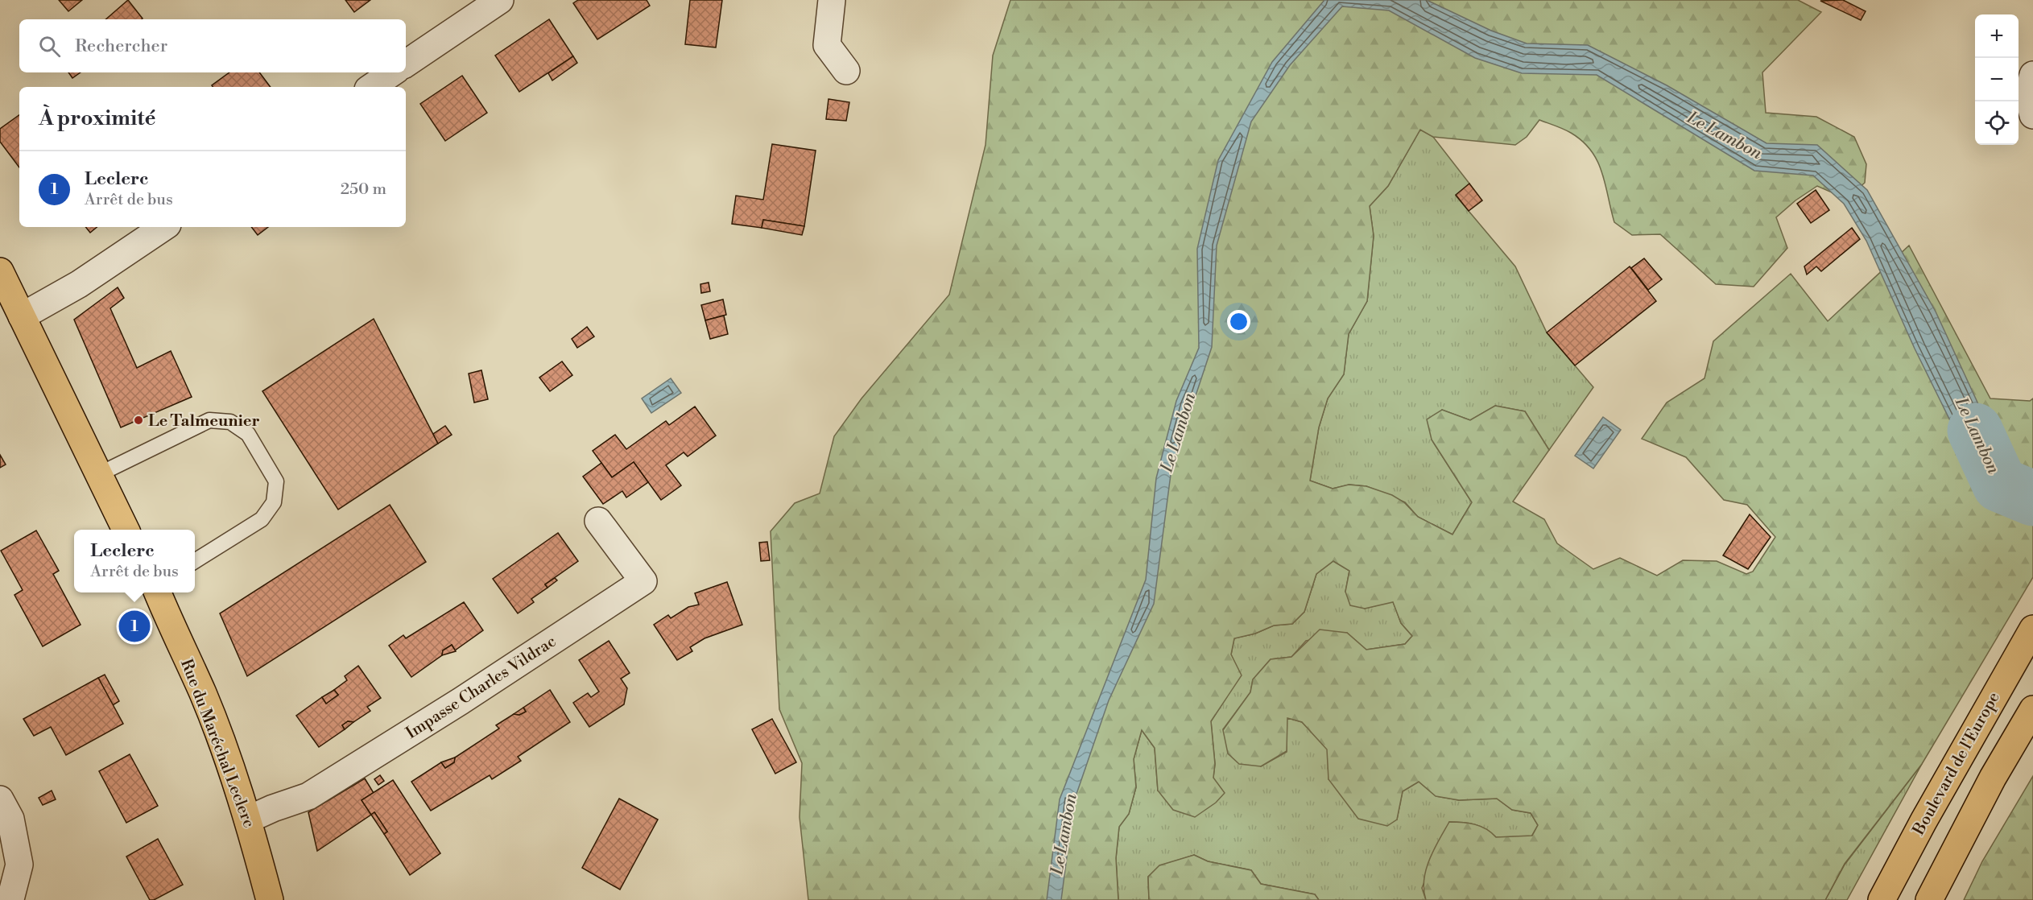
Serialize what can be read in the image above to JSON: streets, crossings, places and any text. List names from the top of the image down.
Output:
{
  "streets": {
    "main road": ["Rue du Maréchal Leclerc", "Boulevard de l'Europe"],
    "street": ["Impasse Charles Vildrac"]
  },
  "crossings": [
    ["Impasse Charles Vildrac", "Rue du Maréchal Leclerc"]
  ],
  "water": ["Le Lambon"],
  "places": ["Le Talmeunier"],
  "page": {
    "map_buttons": ["+", "−"],
    "search": "Rechercher",
    "heading": "À proximité",
    "list": [
      {
        "mark": "1",
        "name": "Leclerc",
        "note": "Arrêt de bus",
        "value": "250 m"
      }
    ],
    "popup": ["Leclerc", "Arrêt de bus"],
    "pins": "1"
  }
}
